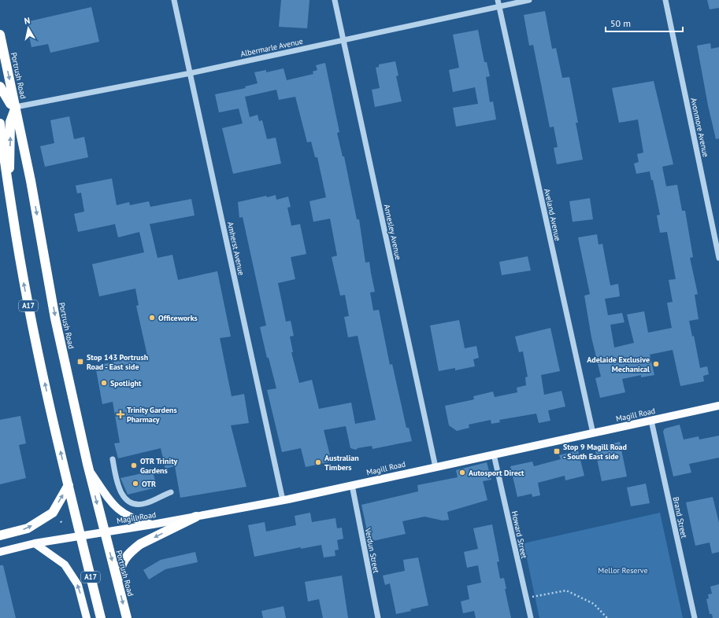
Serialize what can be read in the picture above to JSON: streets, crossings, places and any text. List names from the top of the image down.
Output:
{
  "streets": {
    "highway": ["Portrush Road", "A17"],
    "main road": ["Magill Road"],
    "street": [
      "Albermarle Avenue",
      "Avonmore Avenue",
      "Aveland Avenue",
      "Annesley Avenue",
      "Amherst Avenue",
      "Brand Street",
      "Howard Street",
      "Verdun Street"
    ]
  },
  "crossings": [
    ["Albermarle Avenue", "Portrush Road"],
    ["Albermarle Avenue", "Aveland Avenue"],
    ["Albermarle Avenue", "Annesley Avenue"],
    ["Albermarle Avenue", "Amherst Avenue"],
    ["Portrush Road", "Magill Road"],
    ["Aveland Avenue", "Magill Road"],
    ["Annesley Avenue", "Magill Road"],
    ["Amherst Avenue", "Magill Road"],
    ["A17", "Magill Road"],
    ["Magill Road", "Brand Street"],
    ["Magill Road", "Howard Street"],
    ["Magill Road", "Verdun Street"]
  ],
  "parks": ["Mellor Reserve"],
  "places": {
    "other": [
      "Officeworks",
      "Adelaide Exclusive Mechanical",
      "Spotlight",
      "Australian Timbers",
      "OTR Trinity Gardens",
      "Autosport Direct",
      "OTR"
    ],
    "transit": ["Stop 143 Portrush Road - East side", "Stop 9 Magill Road - South East side"],
    "health": ["Trinity Gardens Pharmacy"]
  },
  "scale_bar": "50 m",
  "north": "top"
}
